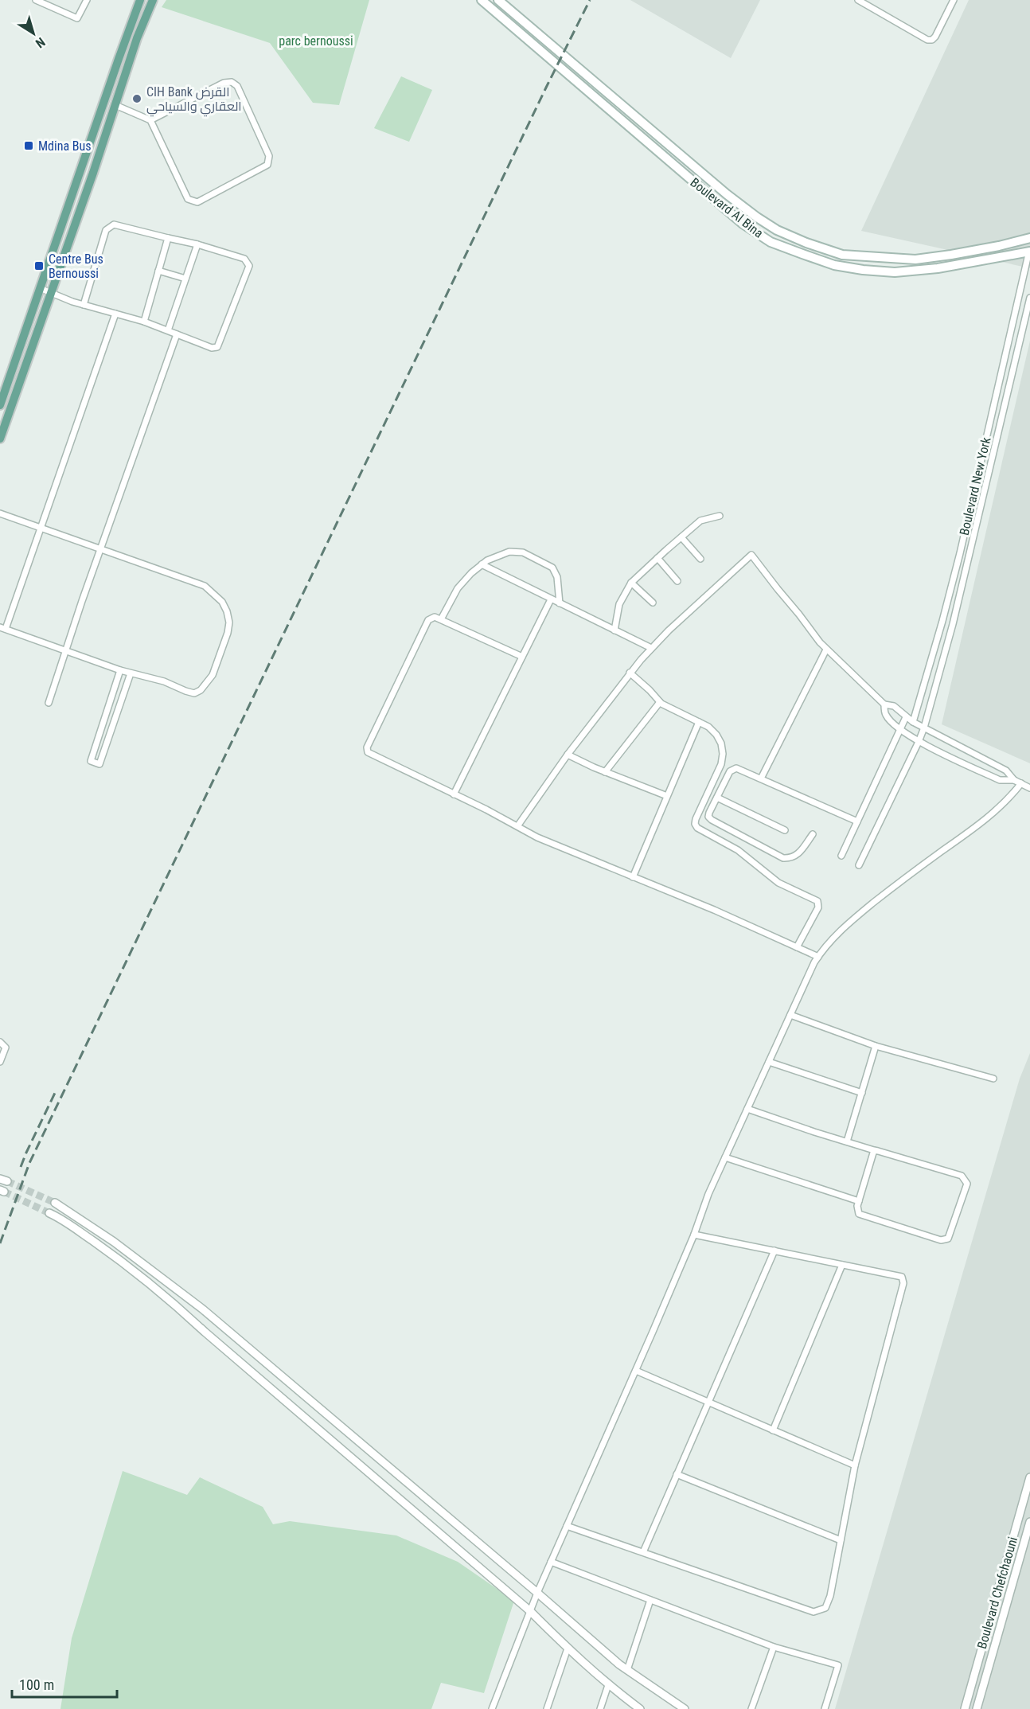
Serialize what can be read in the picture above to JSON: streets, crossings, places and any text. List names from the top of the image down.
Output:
{
  "streets": {
    "main road": ["Boulevard Al Bina"],
    "street": ["Boulevard New York", "Boulevard Chefchaouni"]
  },
  "crossings": [
    ["Boulevard Al Bina", "Boulevard New York"]
  ],
  "parks": ["parc bernoussi"],
  "places": {
    "other": ["CIH Bank القرض العقاري والسياحي"],
    "transit": ["Mdina Bus", "Centre Bus Bernoussi"]
  },
  "scale_bar": "100 m",
  "north": "bottom right"
}
